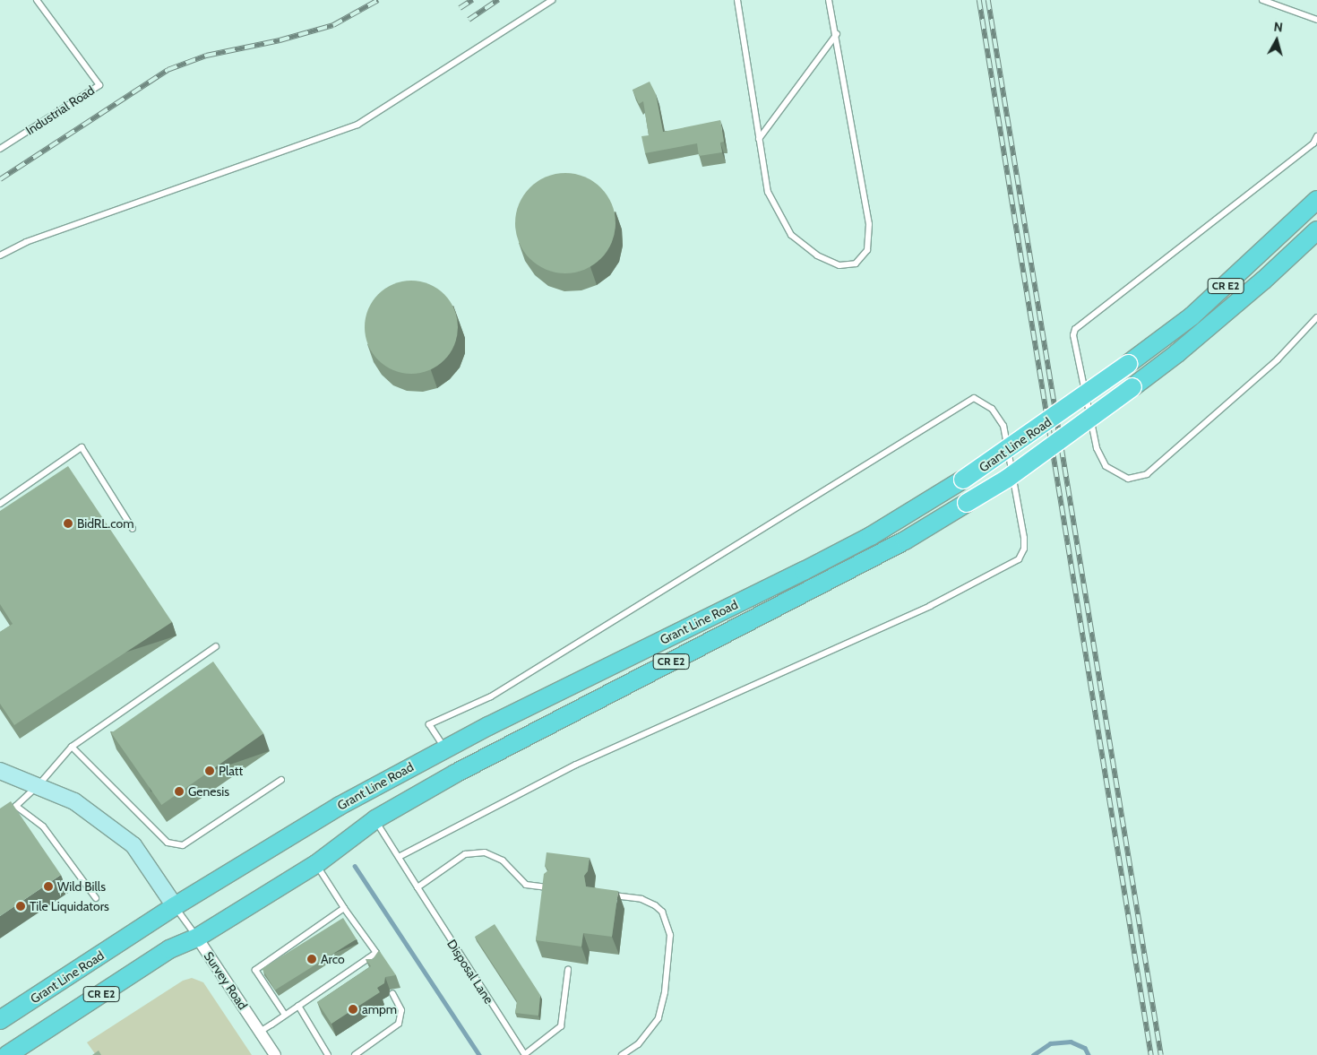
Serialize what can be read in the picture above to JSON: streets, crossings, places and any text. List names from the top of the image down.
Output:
{
  "streets": {
    "main road": ["CR E2", "Grant Line Road"],
    "street": ["Survey Road"],
    "lane": ["Industrial Road", "Disposal Lane"]
  },
  "crossings": [
    ["Grant Line Road", "Disposal Lane"],
    ["Grant Line Road", "Survey Road"]
  ],
  "places": [
    "BidRL.com",
    "Platt",
    "Genesis",
    "Wild Bills",
    "Tile Liquidators",
    "Arco",
    "ampm"
  ],
  "north": "top"
}
